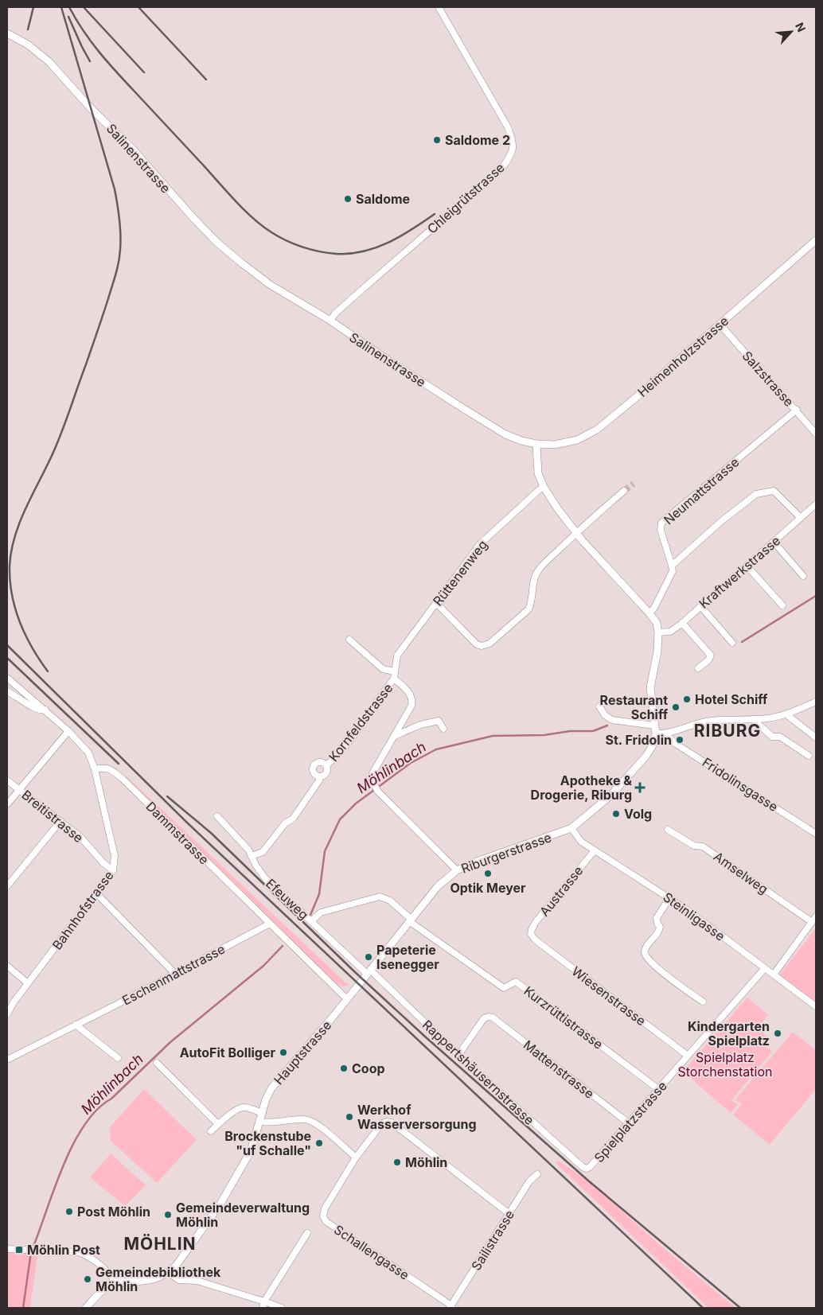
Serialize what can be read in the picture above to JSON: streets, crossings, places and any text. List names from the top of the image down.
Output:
{
  "streets": {
    "street": [
      "Salinenstrasse",
      "Chleigrütstrasse",
      "Heimenholzstrasse",
      "Salzstrasse",
      "Neumattstrasse",
      "Kraftwerkstrasse",
      "Rüttenenweg",
      "Kornfeldstrasse",
      "Fridolinsgasse",
      "Breitistrasse",
      "Dammstrasse",
      "Riburgerstrasse",
      "Amselweg",
      "Austrasse",
      "Efeuweg",
      "Bahnhofstrasse",
      "Steinligasse",
      "Eschenmattstrasse",
      "Wiesenstrasse",
      "Kurzrüttistrasse",
      "Hauptstrasse",
      "Mattenstrasse",
      "Rappertshäusernstrasse",
      "Spielplatzstrasse",
      "Sailistrasse",
      "Schallengasse"
    ]
  },
  "crossings": [
    ["Salinenstrasse", "Chleigrütstrasse"],
    ["Salinenstrasse", "Heimenholzstrasse"],
    ["Heimenholzstrasse", "Salzstrasse"],
    ["Salzstrasse", "Neumattstrasse"],
    ["Rüttenenweg", "Kornfeldstrasse"],
    ["Kornfeldstrasse", "Efeuweg"],
    ["Breitistrasse", "Bahnhofstrasse"],
    ["Dammstrasse", "Riburgerstrasse"],
    ["Dammstrasse", "Bahnhofstrasse"],
    ["Dammstrasse", "Eschenmattstrasse"],
    ["Dammstrasse", "Hauptstrasse"],
    ["Riburgerstrasse", "Efeuweg"],
    ["Riburgerstrasse", "Steinligasse"],
    ["Riburgerstrasse", "Kurzrüttistrasse"],
    ["Riburgerstrasse", "Hauptstrasse"],
    ["Riburgerstrasse", "Rappertshäusernstrasse"],
    ["Austrasse", "Steinligasse"],
    ["Austrasse", "Wiesenstrasse"],
    ["Efeuweg", "Rappertshäusernstrasse"],
    ["Steinligasse", "Spielplatzstrasse"],
    ["Wiesenstrasse", "Spielplatzstrasse"],
    ["Kurzrüttistrasse", "Spielplatzstrasse"],
    ["Mattenstrasse", "Rappertshäusernstrasse"],
    ["Mattenstrasse", "Spielplatzstrasse"],
    ["Rappertshäusernstrasse", "Spielplatzstrasse"],
    ["Sailistrasse", "Schallengasse"]
  ],
  "districts": ["RIBURG", "MÖHLIN"],
  "water": ["Möhlinbach"],
  "parks": ["Spielplatz Storchenstation"],
  "places": {
    "other": [
      "Saldome 2",
      "Saldome",
      "Hotel Schiff",
      "Restaurant Schiff",
      "St. Fridolin",
      "Volg",
      "Optik Meyer",
      "Papeterie Isenegger",
      "Kindergarten Spielplatz",
      "AutoFit Bolliger",
      "Coop",
      "Werkhof Wasserversorgung",
      "Brockenstube \"uf Schalle\"",
      "Möhlin",
      "Post Möhlin",
      "Gemeindeverwaltung Möhlin",
      "Gemeindebibliothek Möhlin"
    ],
    "health": ["Apotheke & Drogerie, Riburg"],
    "transit": ["Möhlin Post"]
  },
  "north": "top right"
}
